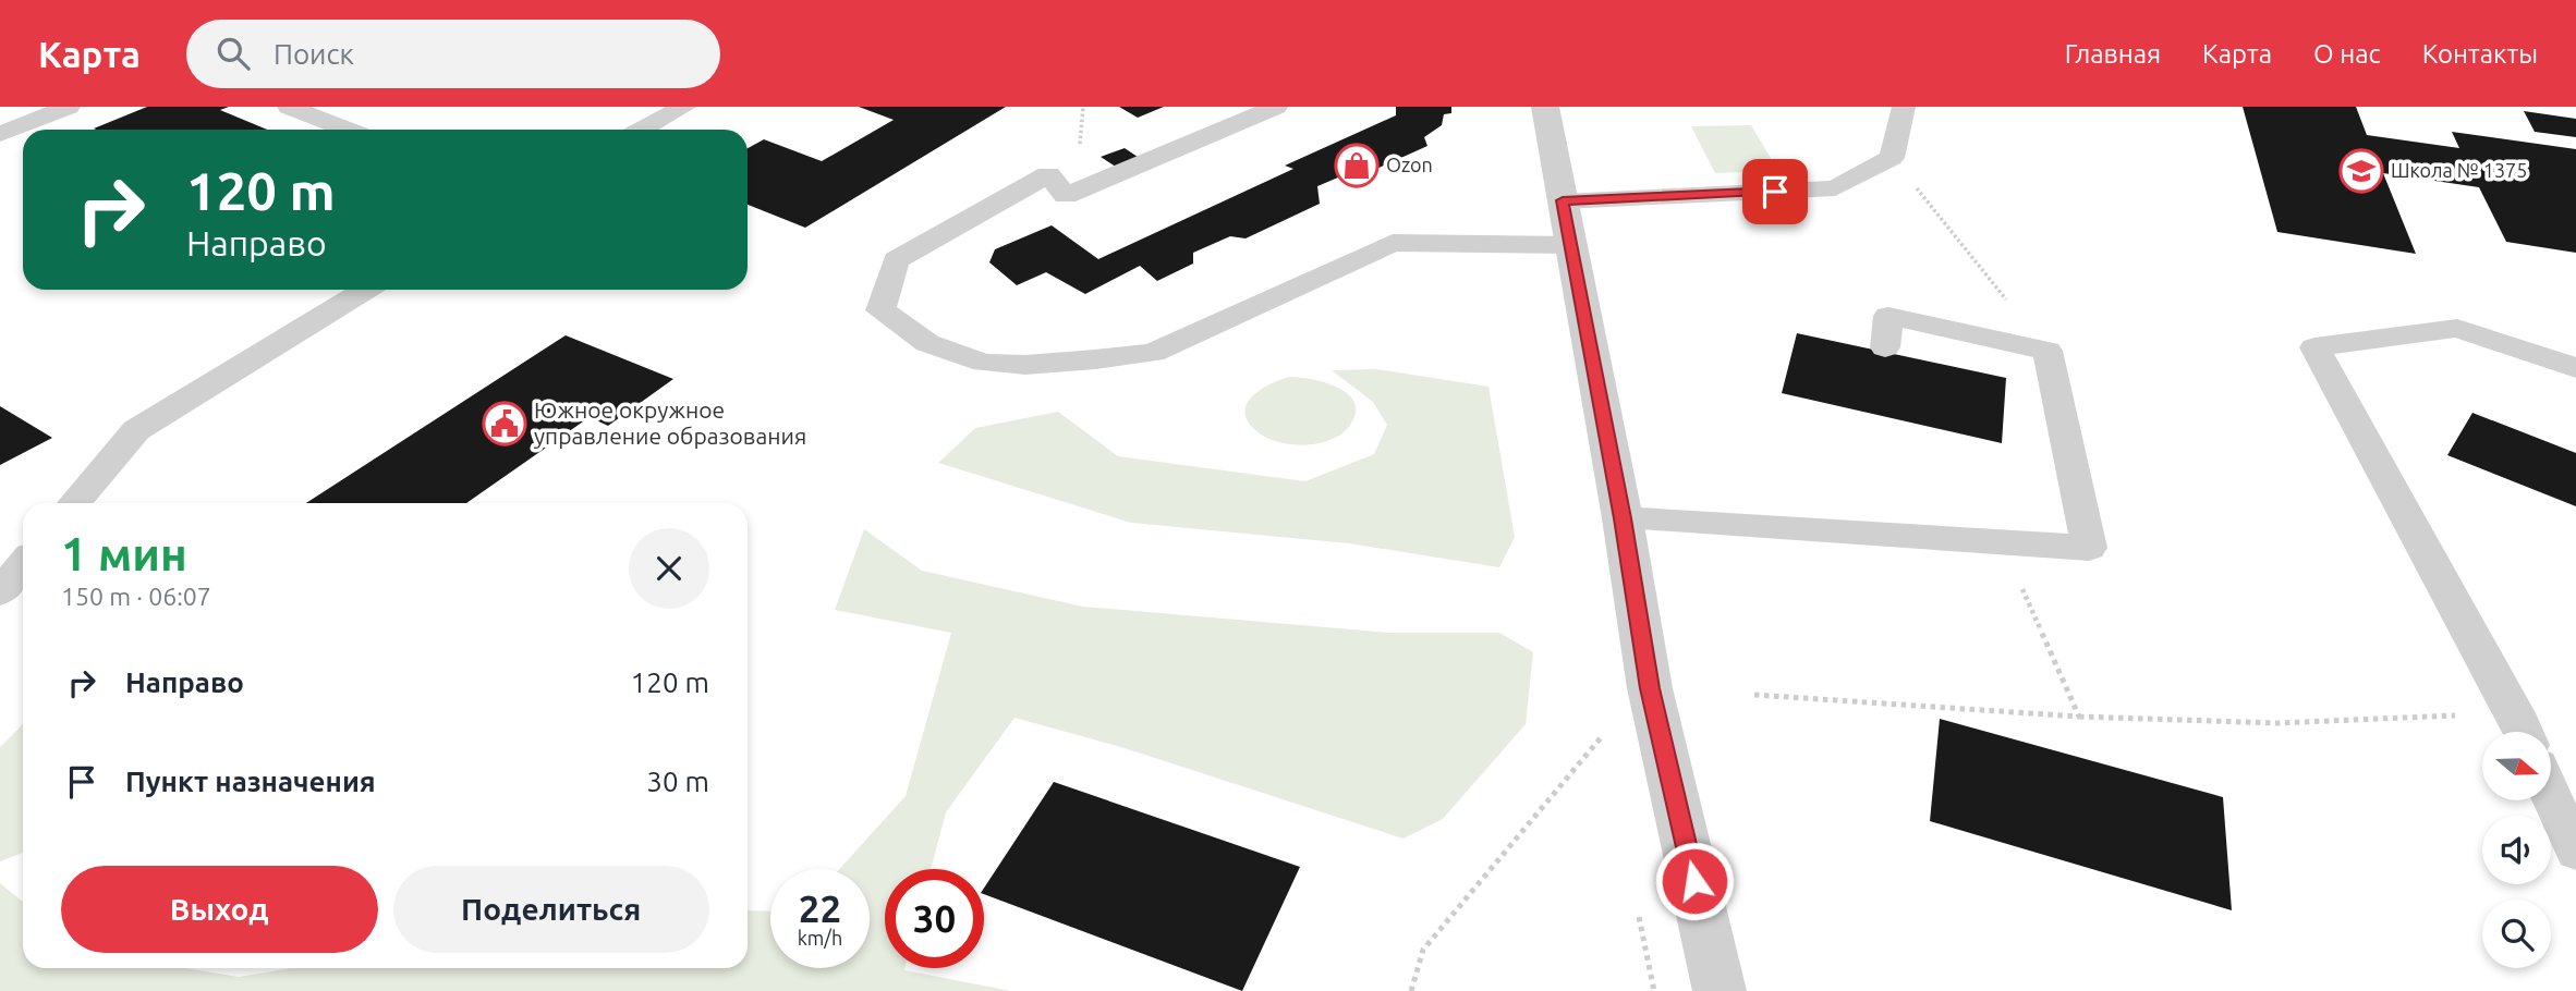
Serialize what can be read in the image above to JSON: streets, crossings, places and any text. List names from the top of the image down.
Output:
{
  "places": {
    "shop": ["Ozon"],
    "school or university": ["Школа № 1375"],
    "public building": ["Южное окружное управление образования"]
  },
  "north": "right",
  "page": {
    "header": "Карта",
    "search": "Поиск",
    "nav": [
      "Главная",
      "Карта",
      "О нас",
      "Контакты"
    ],
    "turn": ["120 m", "Направо"],
    "heading": ["1 мин", "150 m · 06:07"],
    "list": [
      {
        "name": "Направо",
        "value": "120 m"
      },
      {
        "name": "Пункт назначения",
        "value": "30 m"
      }
    ],
    "buttons": ["Выход", "Поделиться"],
    "speed": "22 km/h",
    "limit": "30"
  }
}
